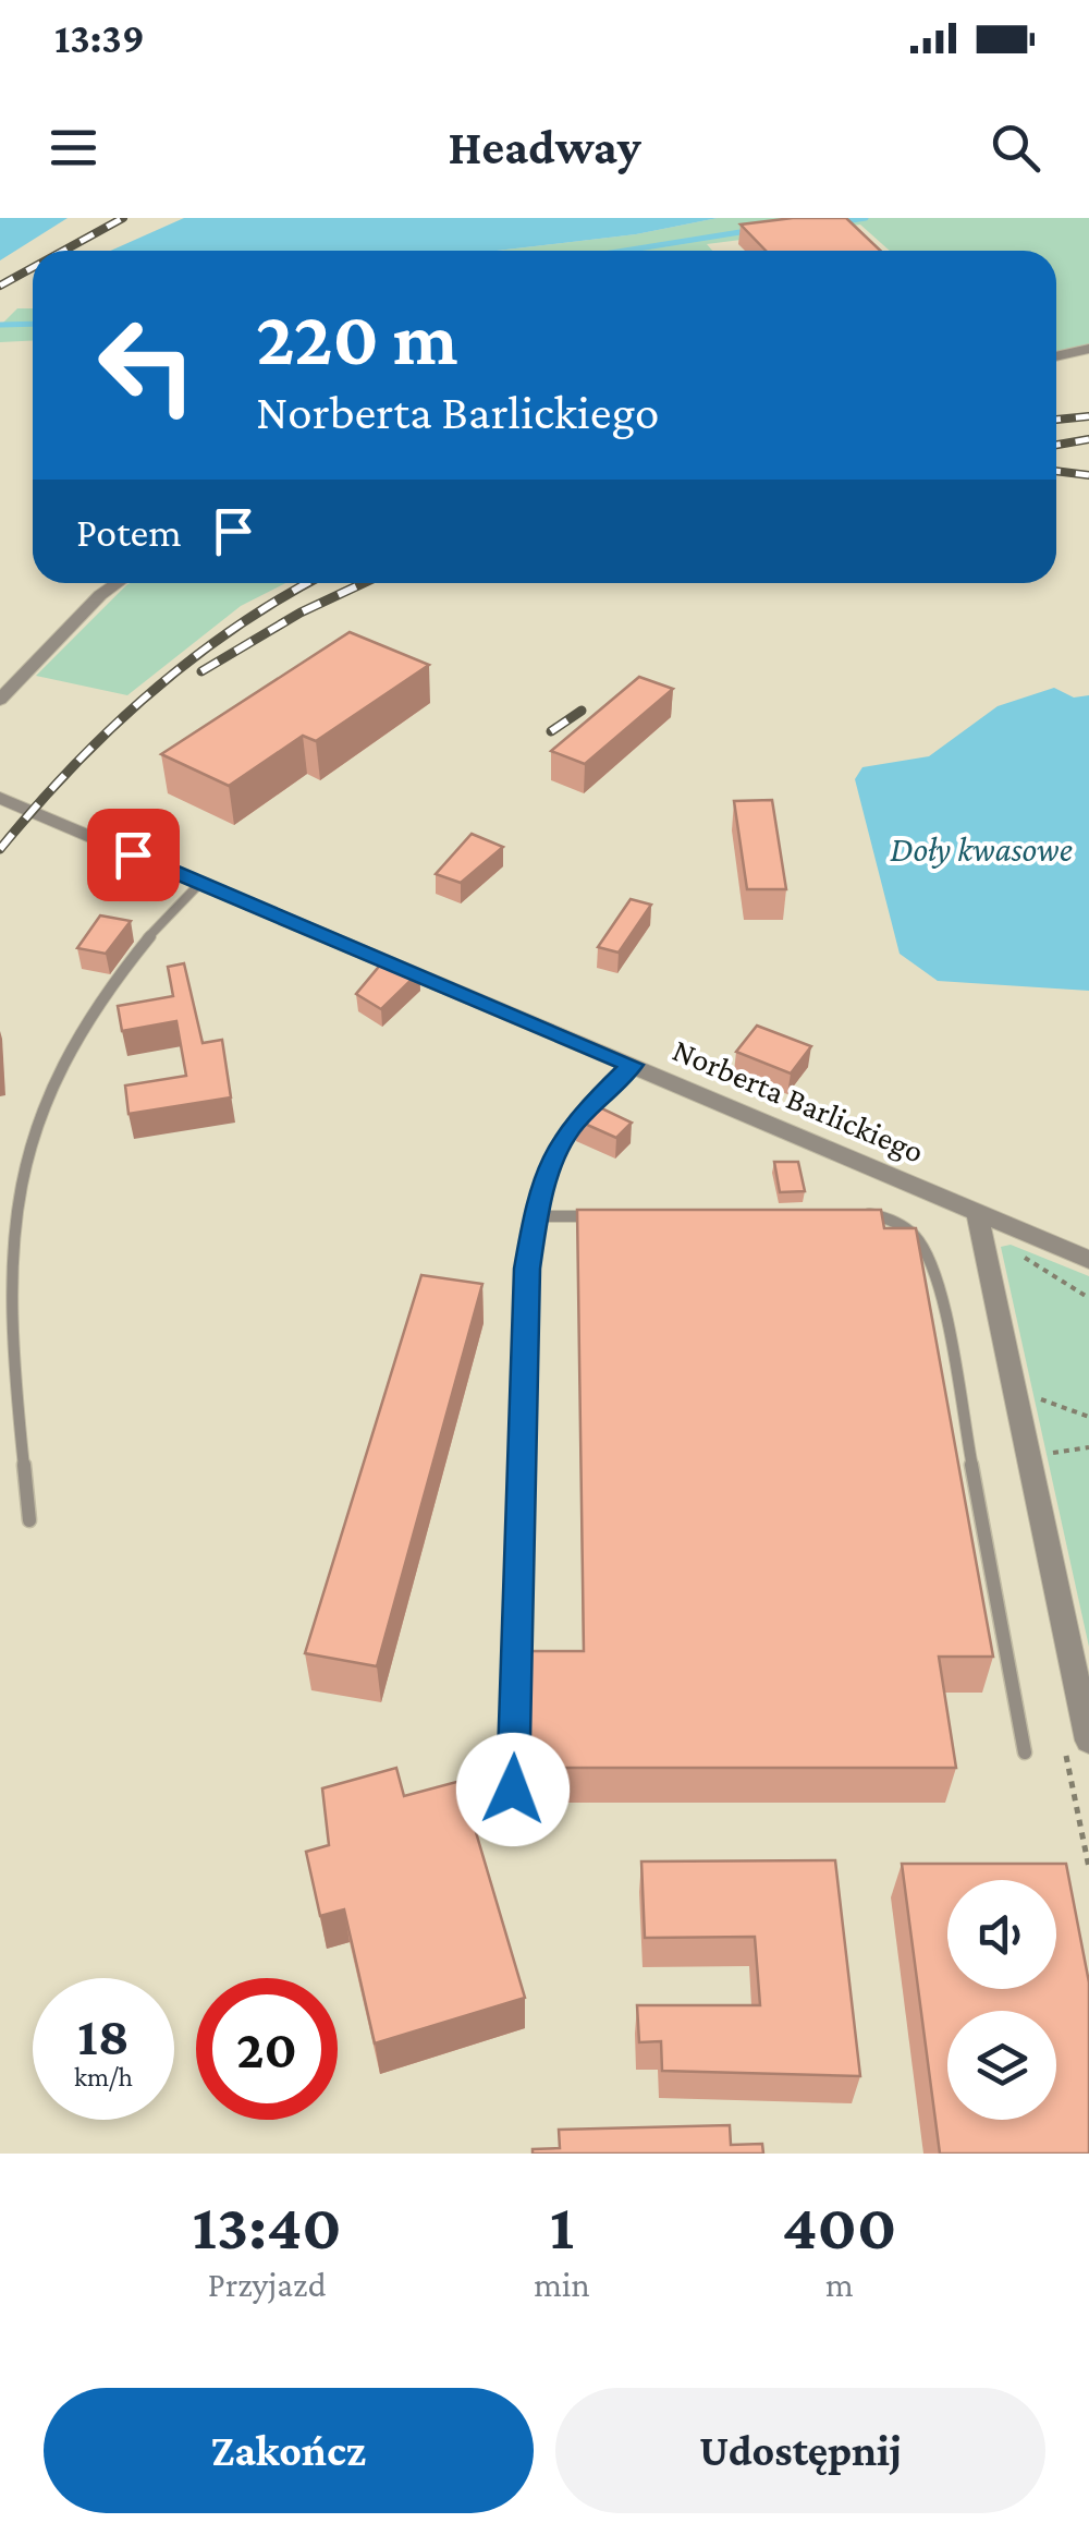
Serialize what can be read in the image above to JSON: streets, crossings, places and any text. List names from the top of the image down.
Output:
{
  "streets": {
    "street": ["Norberta Barlickiego"]
  },
  "water": ["Doły kwasowe"],
  "page": {
    "status": "13:39",
    "header": "Headway",
    "turn": ["220 m", "Norberta Barlickiego"],
    "then": "Potem",
    "speed": "18 km/h",
    "limit": "20",
    "eta": [
      "13:40",
      "Przyjazd",
      "1",
      "min",
      "400",
      "m"
    ],
    "buttons": ["Zakończ", "Udostępnij"]
  }
}
